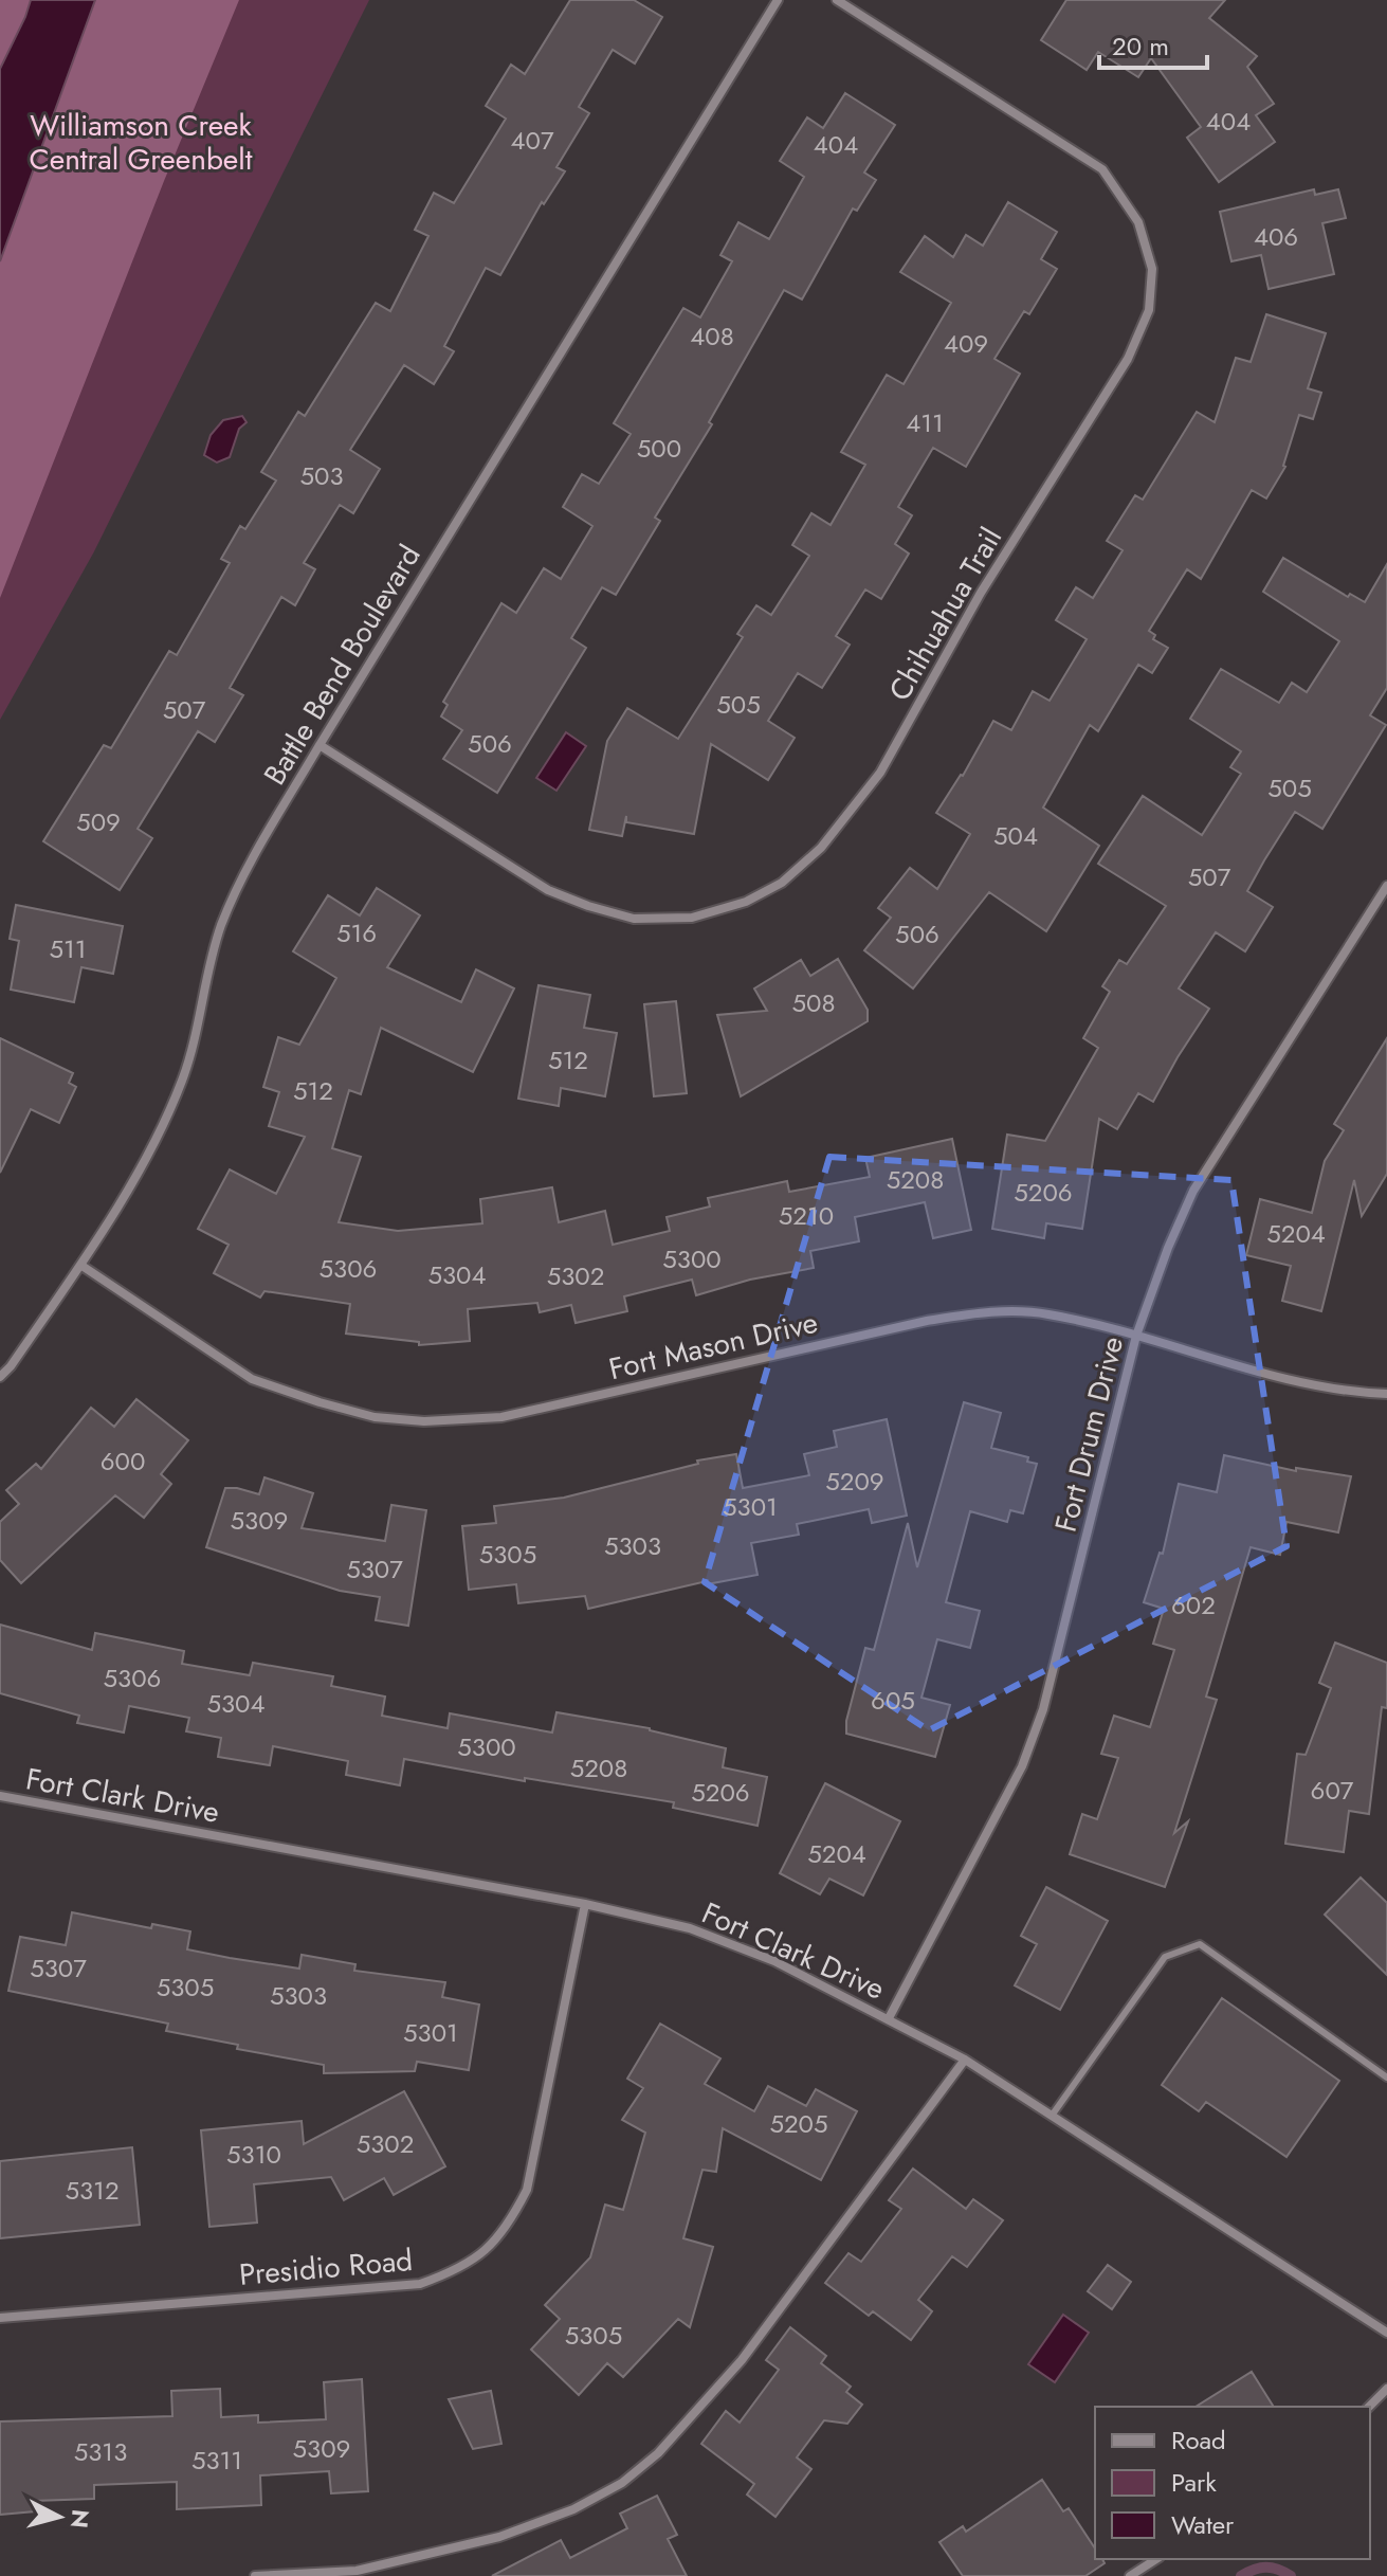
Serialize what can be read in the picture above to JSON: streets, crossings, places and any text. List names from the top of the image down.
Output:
{
  "streets": {
    "street": [
      "Chihuahua Trail",
      "Battle Bend Boulevard",
      "Fort Mason Drive",
      "Fort Drum Drive",
      "Fort Clark Drive",
      "Presidio Road"
    ]
  },
  "crossings": [
    ["Chihuahua Trail", "Battle Bend Boulevard"],
    ["Battle Bend Boulevard", "Fort Mason Drive"],
    ["Fort Mason Drive", "Fort Drum Drive"],
    ["Fort Drum Drive", "Fort Clark Drive"],
    ["Fort Clark Drive", "Presidio Road"]
  ],
  "parks": ["Williamson Creek Central Greenbelt"],
  "house_numbers": [
    "404",
    "407",
    "404",
    "406",
    "408",
    "409",
    "411",
    "500",
    "503",
    "505",
    "507",
    "506",
    "505",
    "509",
    "504",
    "507",
    "516",
    "506",
    "511",
    "508",
    "512",
    "512",
    "5208",
    "5206",
    "5210",
    "5204",
    "5300",
    "5306",
    "5304",
    "5302",
    "600",
    "5209",
    "5301",
    "5309",
    "5303",
    "5305",
    "5307",
    "602",
    "5306",
    "605",
    "5304",
    "5300",
    "5208",
    "607",
    "5206",
    "5204",
    "5307",
    "5305",
    "5303",
    "5301",
    "5205",
    "5302",
    "5310",
    "5312",
    "5305",
    "5309",
    "5313",
    "5311"
  ],
  "legend": ["Road", "Park", "Water"],
  "scale_bar": "20 m",
  "north": "right"
}
